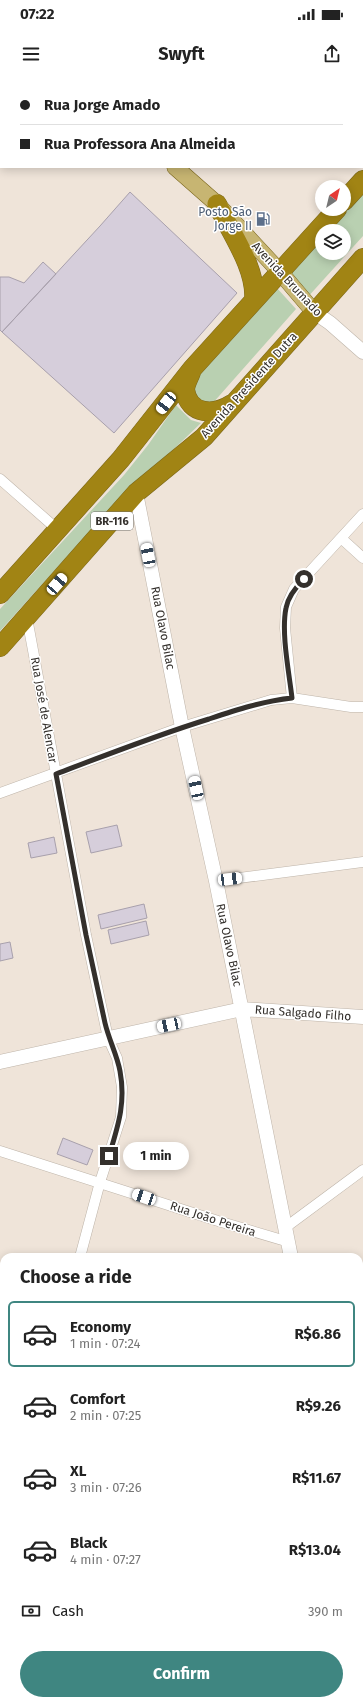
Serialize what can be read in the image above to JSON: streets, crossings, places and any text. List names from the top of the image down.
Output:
{
  "streets": {
    "highway": ["Avenida Presidente Dutra", "BR-116"],
    "main road": ["Avenida Brumado"],
    "street": [
      "Rua Olavo Bilac",
      "Rua José de Alencar",
      "Rua Salgado Filho",
      "Rua João Pereira"
    ]
  },
  "crossings": [
    ["Avenida Brumado", "Avenida Presidente Dutra"],
    ["Avenida Brumado", "BR-116"],
    ["Avenida Presidente Dutra", "Rua Olavo Bilac"],
    ["Avenida Presidente Dutra", "Rua José de Alencar"],
    ["Rua Olavo Bilac", "Rua Salgado Filho"],
    ["Rua Olavo Bilac", "Rua João Pereira"],
    ["Rua José de Alencar", "Rua Salgado Filho"],
    ["Rua José de Alencar", "Rua João Pereira"]
  ],
  "places": {
    "fuel station": ["Posto São Jorge II"]
  },
  "north": "top right",
  "page": {
    "status": "07:22",
    "header": "Swyft",
    "banner": ["Rua Jorge Amado", "Rua Professora Ana Almeida"],
    "bubble": "1 min",
    "heading": "Choose a ride",
    "list": [
      {
        "name": "Economy",
        "note": "1 min · 07:24",
        "value": "R$6.86"
      },
      {
        "name": "Comfort",
        "note": "2 min · 07:25",
        "value": "R$9.26"
      },
      {
        "name": "XL",
        "note": "3 min · 07:26",
        "value": "R$11.67"
      },
      {
        "name": "Black",
        "note": "4 min · 07:27",
        "value": "R$13.04"
      }
    ],
    "pay": ["Cash", "390 m"],
    "buttons": "Confirm"
  }
}
